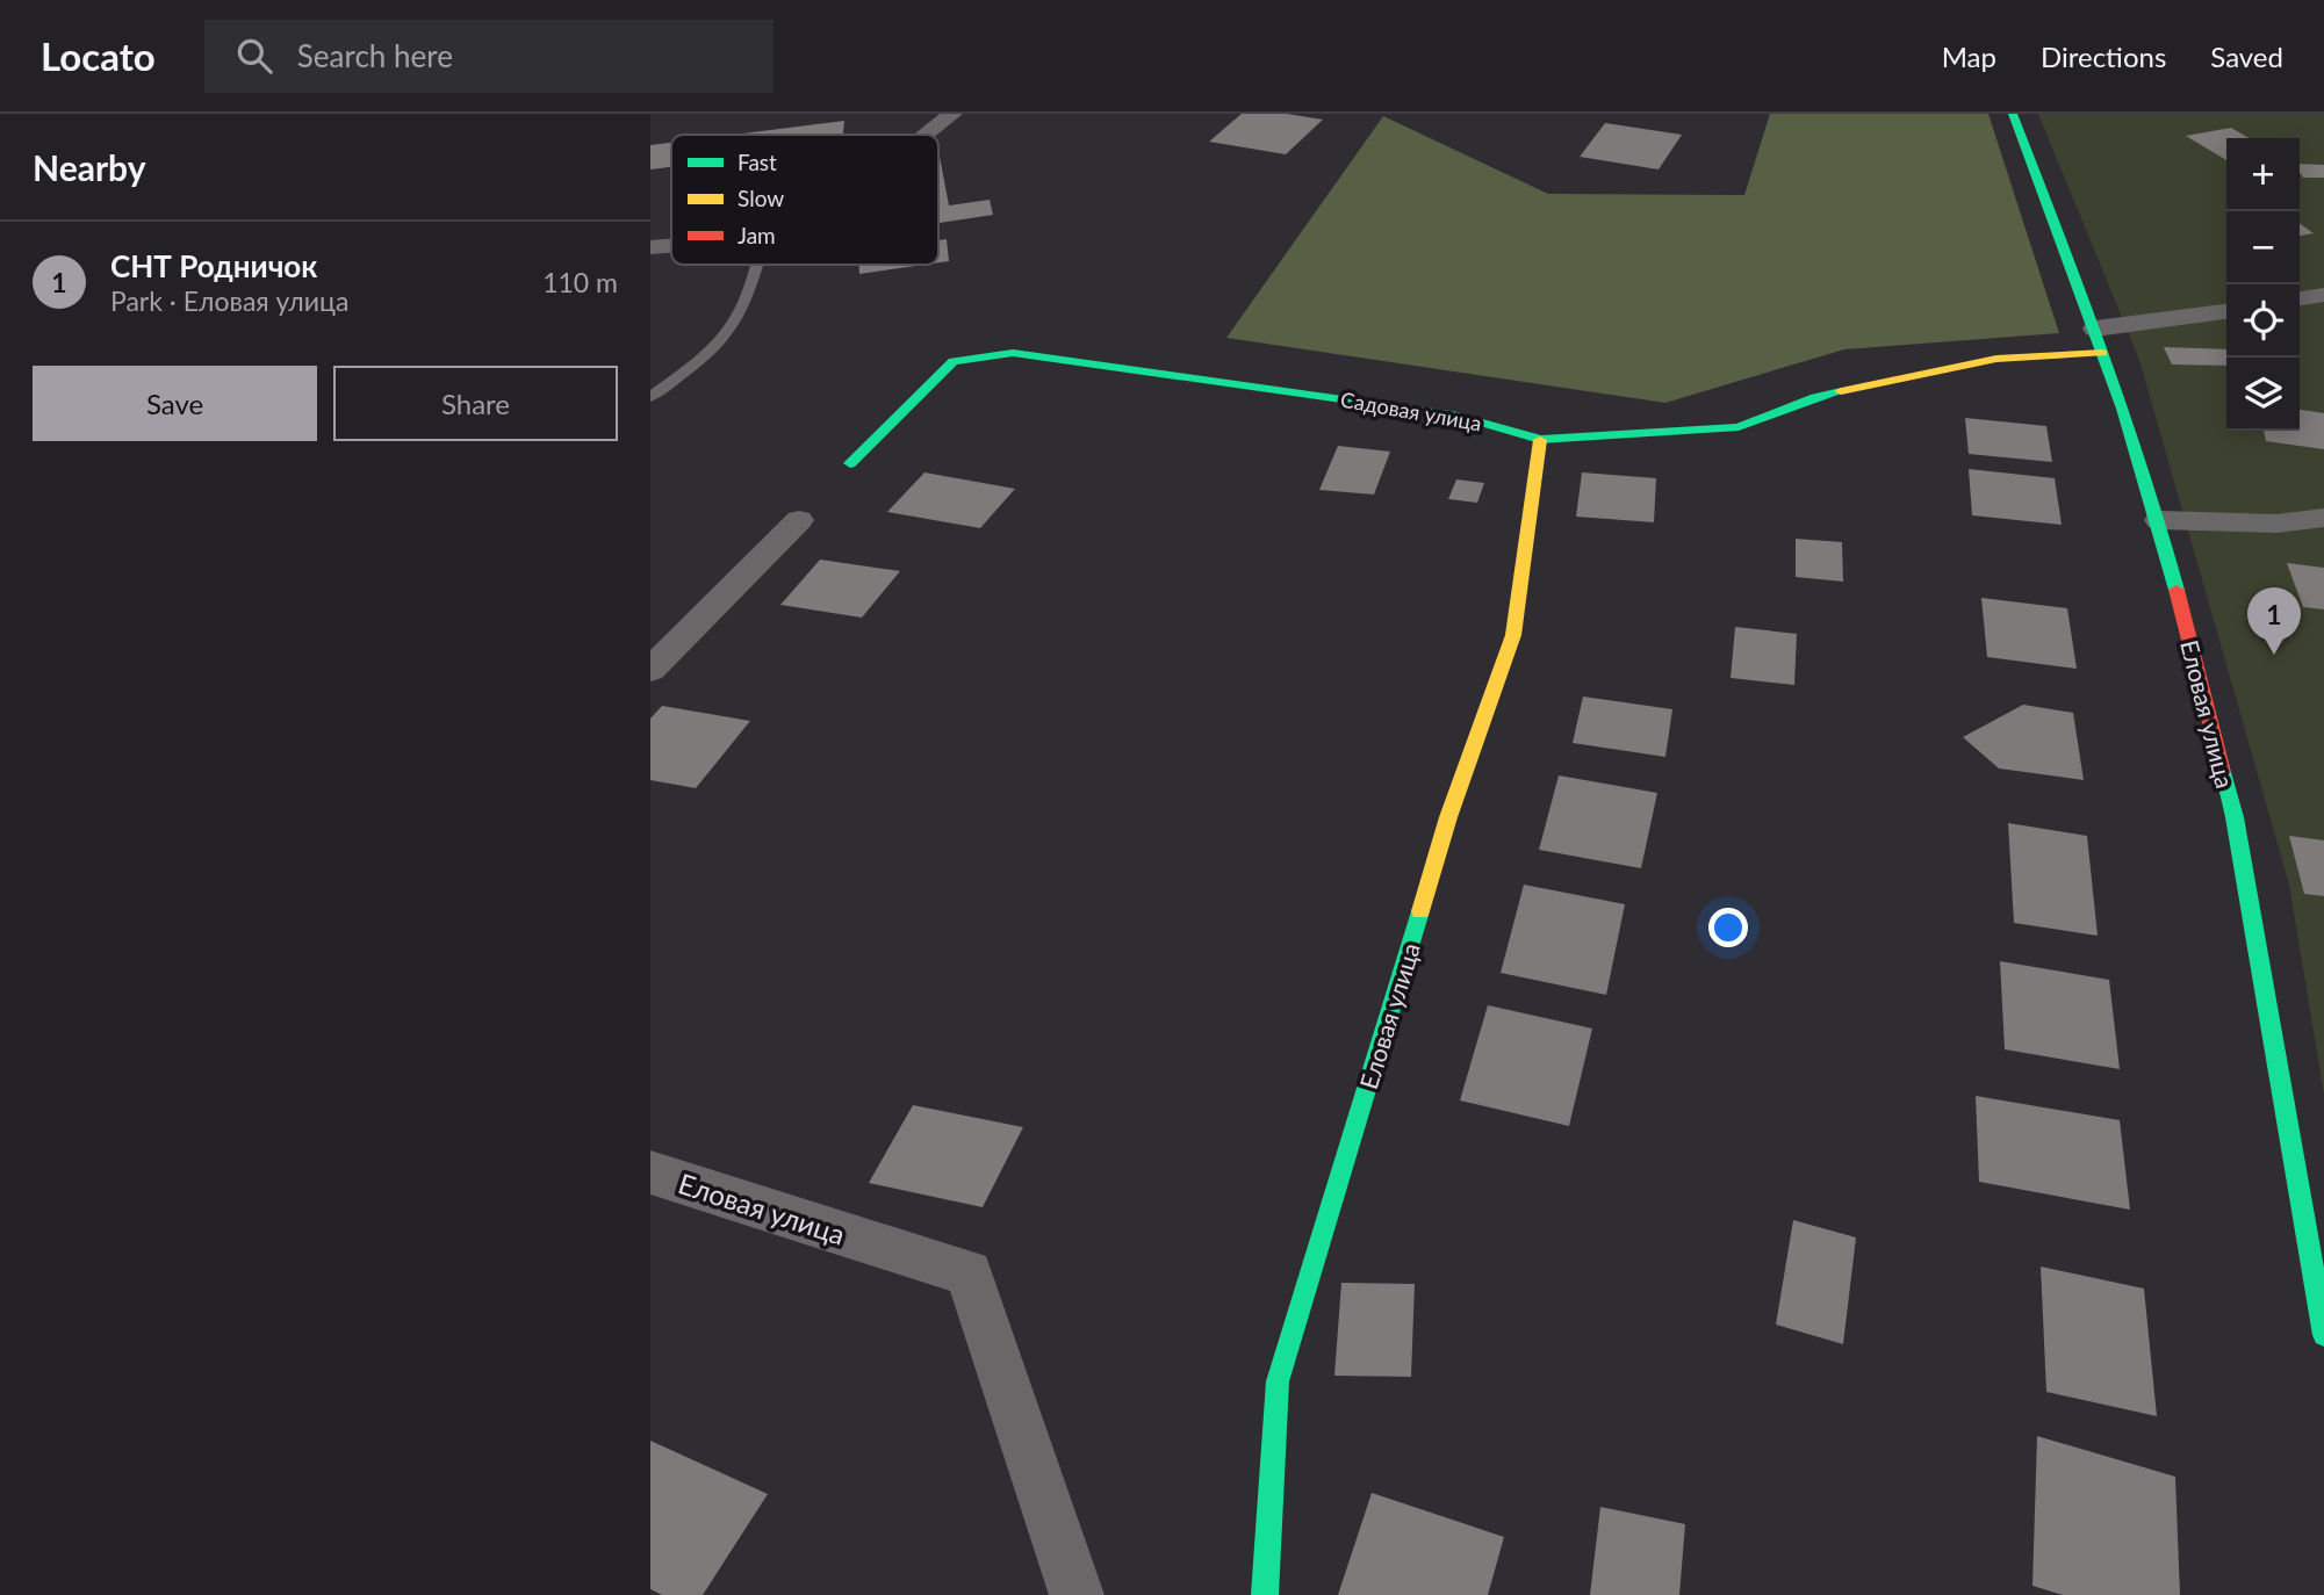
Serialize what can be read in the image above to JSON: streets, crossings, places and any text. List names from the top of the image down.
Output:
{
  "streets": {
    "street": ["Садовая улица", "Еловая улица"]
  },
  "crossings": [
    ["Садовая улица", "Еловая улица"]
  ],
  "legend": ["Fast", "Slow", "Jam"],
  "page": {
    "header": "Locato",
    "search": "Search here",
    "nav": ["Map", "Directions", "Saved"],
    "heading": "Nearby",
    "map_buttons": ["+", "−"],
    "list": [
      {
        "mark": "1",
        "name": "СНТ Родничок",
        "note": "Park · Еловая улица",
        "value": "110 m"
      }
    ],
    "buttons": ["Save", "Share"],
    "pins": "1"
  }
}
